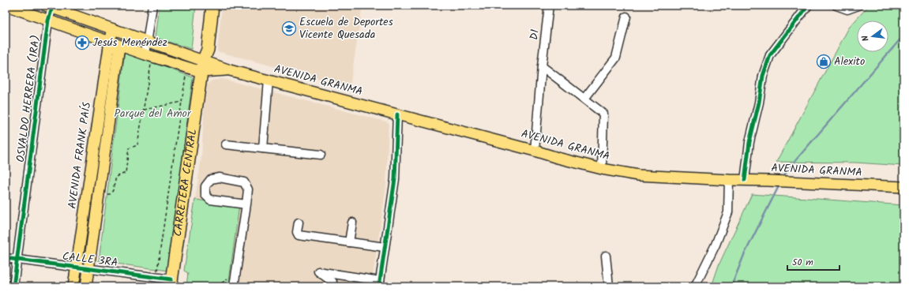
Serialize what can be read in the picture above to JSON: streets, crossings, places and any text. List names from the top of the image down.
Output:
{
  "streets": {
    "highway": ["CARRETERA CENTRAL"],
    "main road": ["AVENIDA GRANMA", "AVENIDA FRANK PAÍS"],
    "street": ["D1", "OSVALDO HERRERA (1RA)", "CALLE 3RA"]
  },
  "crossings": [
    ["D1", "AVENIDA GRANMA"],
    ["AVENIDA GRANMA", "OSVALDO HERRERA (1RA)"],
    ["AVENIDA GRANMA", "AVENIDA FRANK PAÍS"],
    ["AVENIDA GRANMA", "CARRETERA CENTRAL"],
    ["OSVALDO HERRERA (1RA)", "CALLE 3RA"],
    ["AVENIDA FRANK PAÍS", "CALLE 3RA"],
    ["CARRETERA CENTRAL", "CALLE 3RA"]
  ],
  "parks": ["Parque del Amor"],
  "places": {
    "school or university": ["Escuela de Deportes Vicente Quesada"],
    "pharmacy": ["Jesús Menéndez"],
    "shop": ["Alexito"]
  },
  "scale_bar": "50 m",
  "north": "left"
}
